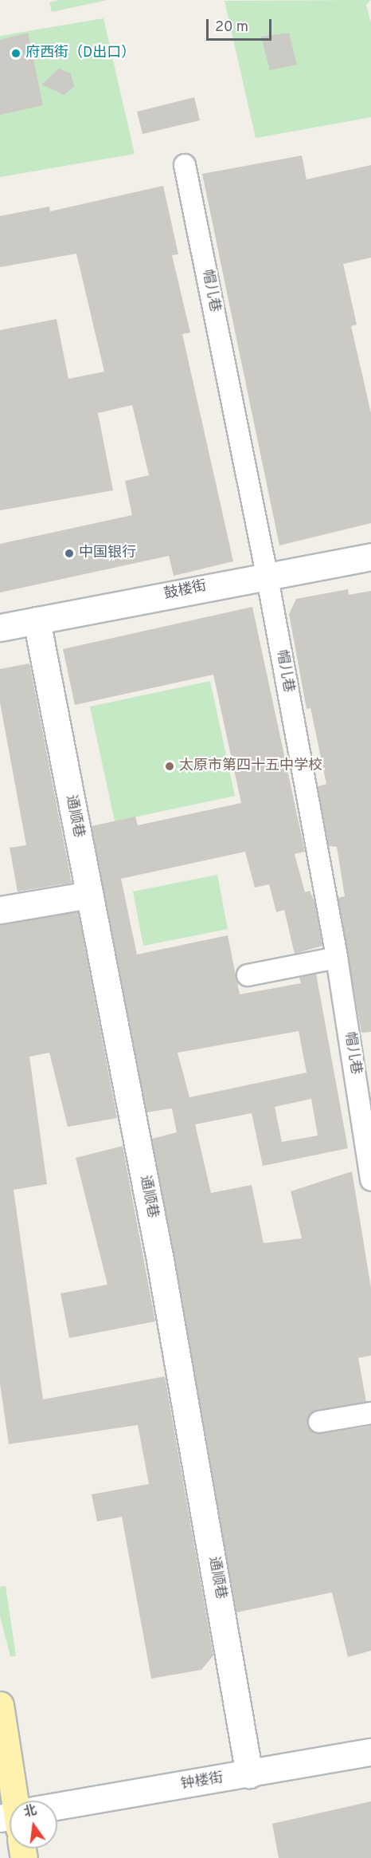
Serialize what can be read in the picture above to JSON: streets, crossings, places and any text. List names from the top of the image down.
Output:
{
  "streets": {
    "street": [
      "帽儿巷",
      "鼓楼街",
      "通顺巷",
      "钟楼街"
    ]
  },
  "crossings": [
    ["帽儿巷", "鼓楼街"],
    ["鼓楼街", "通顺巷"],
    ["通顺巷", "钟楼街"]
  ],
  "places": ["府西街（D出口）", "中国银行", "太原市第四十五中学校"],
  "scale_bar": "20 m",
  "north": "top"
}
